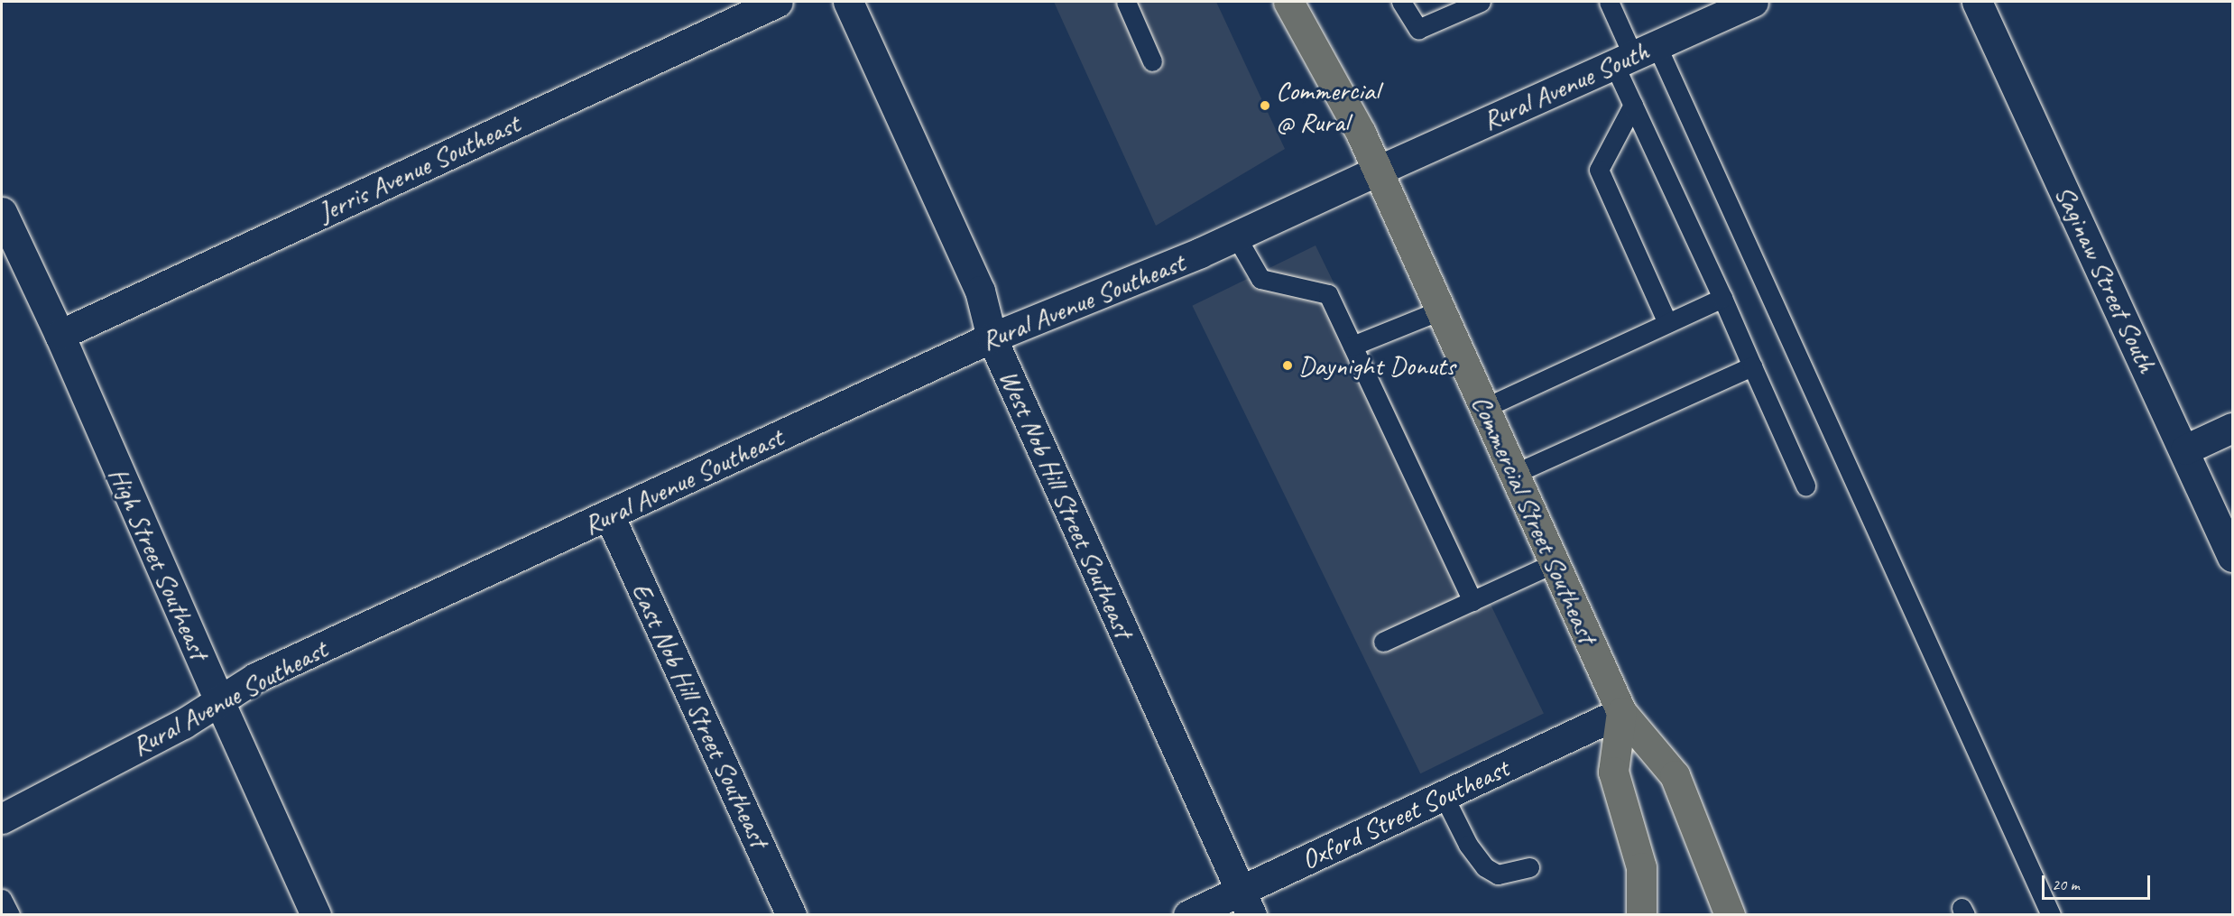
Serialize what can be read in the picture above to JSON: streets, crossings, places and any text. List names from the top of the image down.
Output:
{
  "streets": {
    "main road": ["Commercial Street Southeast"],
    "street": [
      "Rural Avenue South",
      "Jerris Avenue Southeast",
      "Saginaw Street South",
      "Rural Avenue Southeast",
      "West Nob Hill Street Southeast",
      "High Street Southeast",
      "East Nob Hill Street Southeast",
      "Oxford Street Southeast"
    ]
  },
  "crossings": [
    ["Rural Avenue South", "Rural Avenue Southeast"],
    ["Rural Avenue South", "Commercial Street Southeast"],
    ["Jerris Avenue Southeast", "High Street Southeast"],
    ["Rural Avenue Southeast", "West Nob Hill Street Southeast"],
    ["Rural Avenue Southeast", "Commercial Street Southeast"],
    ["Rural Avenue Southeast", "High Street Southeast"],
    ["Rural Avenue Southeast", "East Nob Hill Street Southeast"],
    ["West Nob Hill Street Southeast", "Oxford Street Southeast"],
    ["Commercial Street Southeast", "Oxford Street Southeast"]
  ],
  "places": ["Commercial @ Rural", "Daynight Donuts"],
  "scale_bar": "20 m"
}
